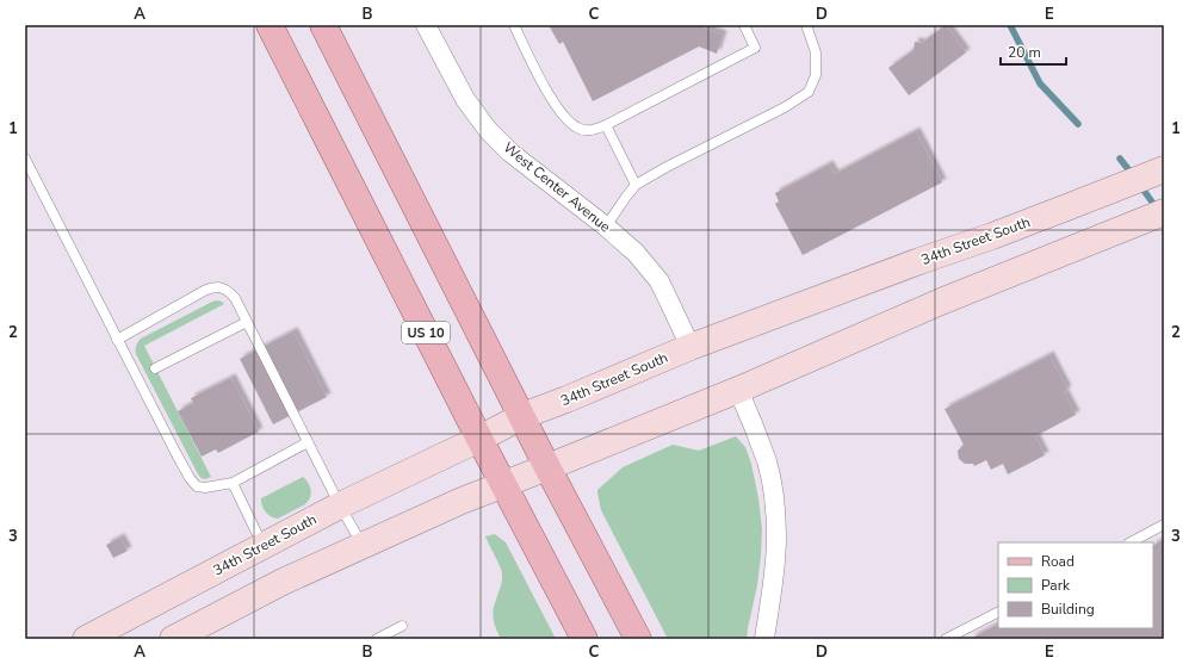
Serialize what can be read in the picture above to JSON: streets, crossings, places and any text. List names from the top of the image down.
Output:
{
  "streets": {
    "main road": ["34th Street South", "US 10"],
    "street": ["West Center Avenue"]
  },
  "crossings": [
    ["West Center Avenue", "34th Street South"],
    ["34th Street South", "US 10"]
  ],
  "legend": ["Road", "Park", "Building"],
  "scale_bar": "20 m",
  "grid": {
    "columns": [
      "A",
      "B",
      "C",
      "D",
      "E"
    ],
    "rows": ["1", "2", "3"]
  }
}
